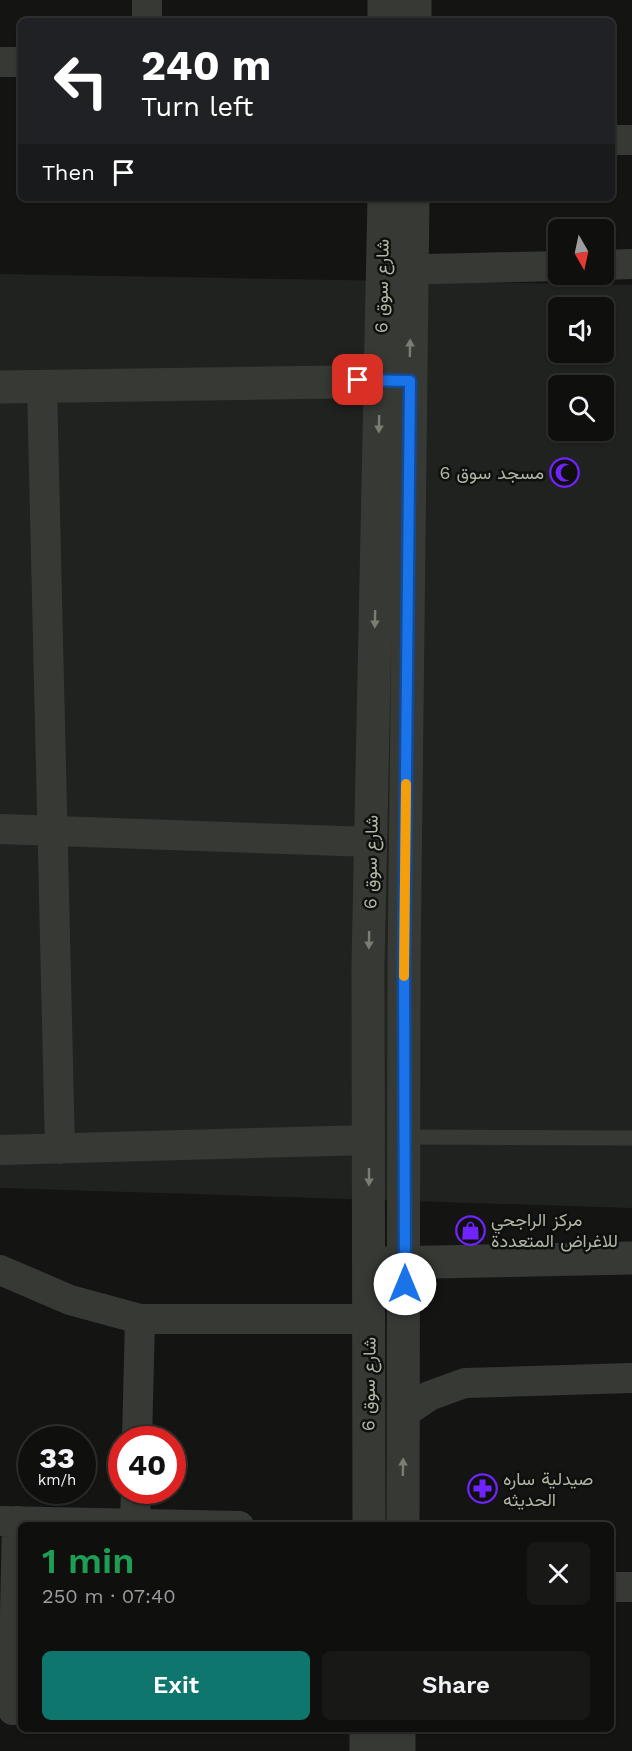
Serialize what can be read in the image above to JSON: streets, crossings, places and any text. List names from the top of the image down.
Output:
{
  "streets": {
    "street": ["شارع سوق 6"]
  },
  "places": {
    "mosque": ["مسجد سوق 6"],
    "shop": ["مركز الراجحي للاغراض المتعددة"],
    "pharmacy": ["صيدلية ساره الحديثه"]
  },
  "north": "bottom",
  "page": {
    "turn": ["240 m", "Turn left"],
    "then": "Then",
    "speed": "33 km/h",
    "limit": "40",
    "heading": ["1 min", "250 m · 07:40"],
    "buttons": ["Exit", "Share"]
  }
}
